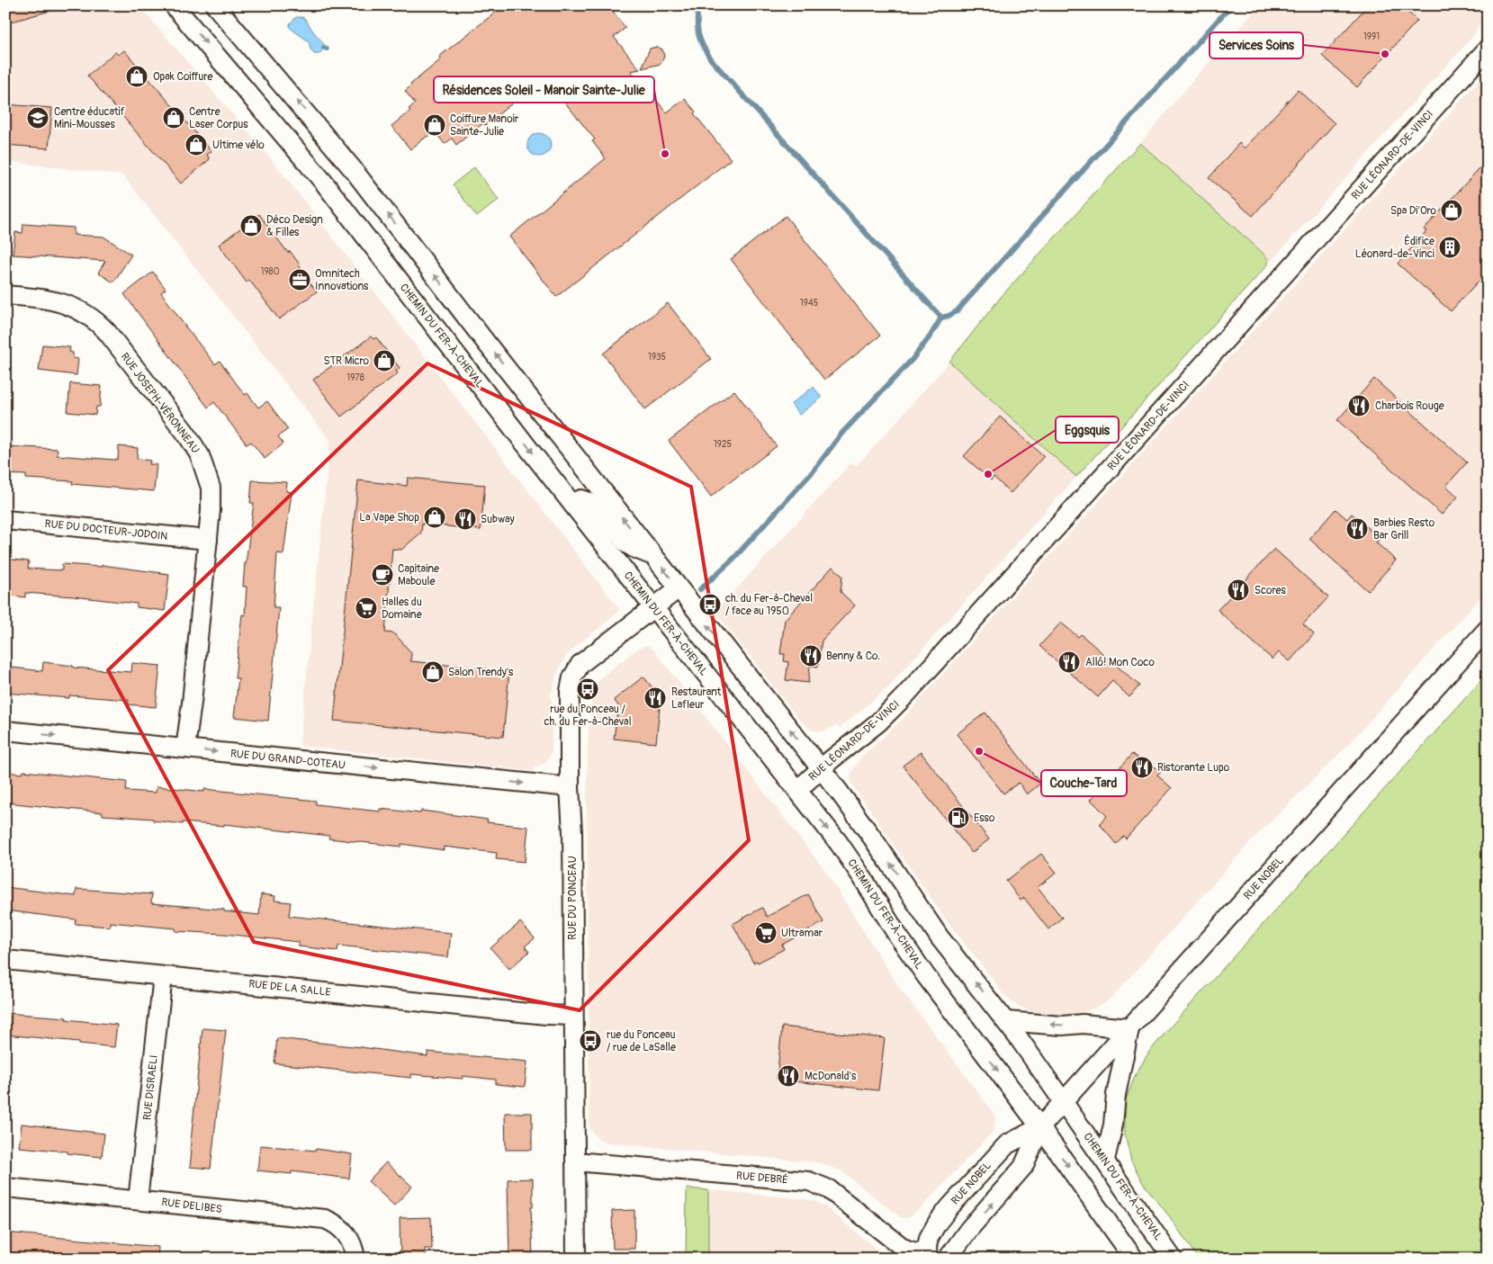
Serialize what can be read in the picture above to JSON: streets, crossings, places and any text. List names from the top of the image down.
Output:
{
  "streets": {
    "street": [
      "RUE LÉONARD-DE-VINCI",
      "CHEMIN DU FER-À-CHEVAL",
      "RUE JOSEPH-VÉRONNEAU",
      "RUE DU DOCTEUR-JODOIN",
      "RUE DU GRAND-COTEAU",
      "RUE NOBEL",
      "RUE DU PONCEAU",
      "RUE DE LA SALLE",
      "RUE DISRAELI",
      "RUE DEBRÉ",
      "RUE DELIBES"
    ]
  },
  "crossings": [
    ["RUE LÉONARD-DE-VINCI", "CHEMIN DU FER-À-CHEVAL"],
    ["CHEMIN DU FER-À-CHEVAL", "RUE NOBEL"],
    ["CHEMIN DU FER-À-CHEVAL", "RUE DU PONCEAU"],
    ["RUE JOSEPH-VÉRONNEAU", "RUE DU DOCTEUR-JODOIN"],
    ["RUE JOSEPH-VÉRONNEAU", "RUE DU GRAND-COTEAU"],
    ["RUE DU GRAND-COTEAU", "RUE DU PONCEAU"],
    ["RUE NOBEL", "RUE DEBRÉ"],
    ["RUE DU PONCEAU", "RUE DE LA SALLE"],
    ["RUE DU PONCEAU", "RUE DEBRÉ"],
    ["RUE DE LA SALLE", "RUE DISRAELI"],
    ["RUE DISRAELI", "RUE DELIBES"]
  ],
  "one_way": ["RUE DU GRAND-COTEAU"],
  "places": {
    "other": [
      "Services Soins",
      "Résidences Soleil - Manoir Sainte-Julie",
      "Eggsquis",
      "Couche-Tard"
    ],
    "shop": [
      "Opak Coiffure",
      "Centre Laser Corpus",
      "Coiffure Manoir Sainte-Julie",
      "Ultime vélo",
      "Spa Di'Oro",
      "Déco Design & Filles",
      "STR Micro",
      "La Vape Shop",
      "Salon Trendy's"
    ],
    "school or university": ["Centre éducatif Mini-Mousses"],
    "building": ["Édifice Léonard-de-Vinci"],
    "office": ["Omnitech Innovations"],
    "restaurant": [
      "Charbois Rouge",
      "Subway",
      "Barbies Resto Bar Grill",
      "Scores",
      "Benny & Co.",
      "Allô! Mon Coco",
      "Restaurant Lafleur",
      "Ristorante Lupo",
      "McDonald's"
    ],
    "cafe": ["Capitaine Maboule"],
    "bus stop": ["ch. du Fer-à-Cheval / face au 1950", "rue du Ponceau / ch. du Fer-à-Cheval", "rue du Ponceau / rue de LaSalle"],
    "supermarket": ["Halles du Domaine", "Ultramar"],
    "fuel station": ["Esso"]
  },
  "house_numbers": [
    "1991",
    "1980",
    "1945",
    "1935",
    "1978",
    "1925"
  ]
}
